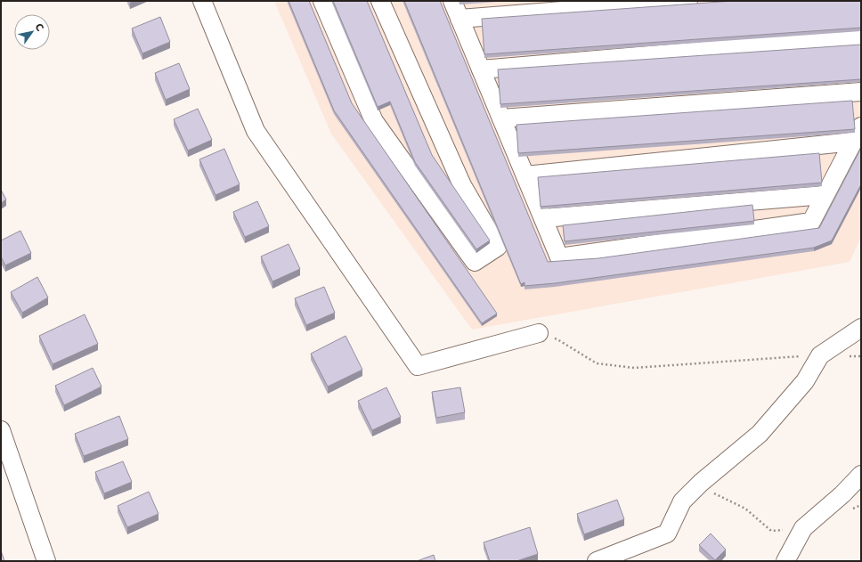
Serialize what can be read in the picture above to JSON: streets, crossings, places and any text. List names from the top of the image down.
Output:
{
  "north": "top right"
}
